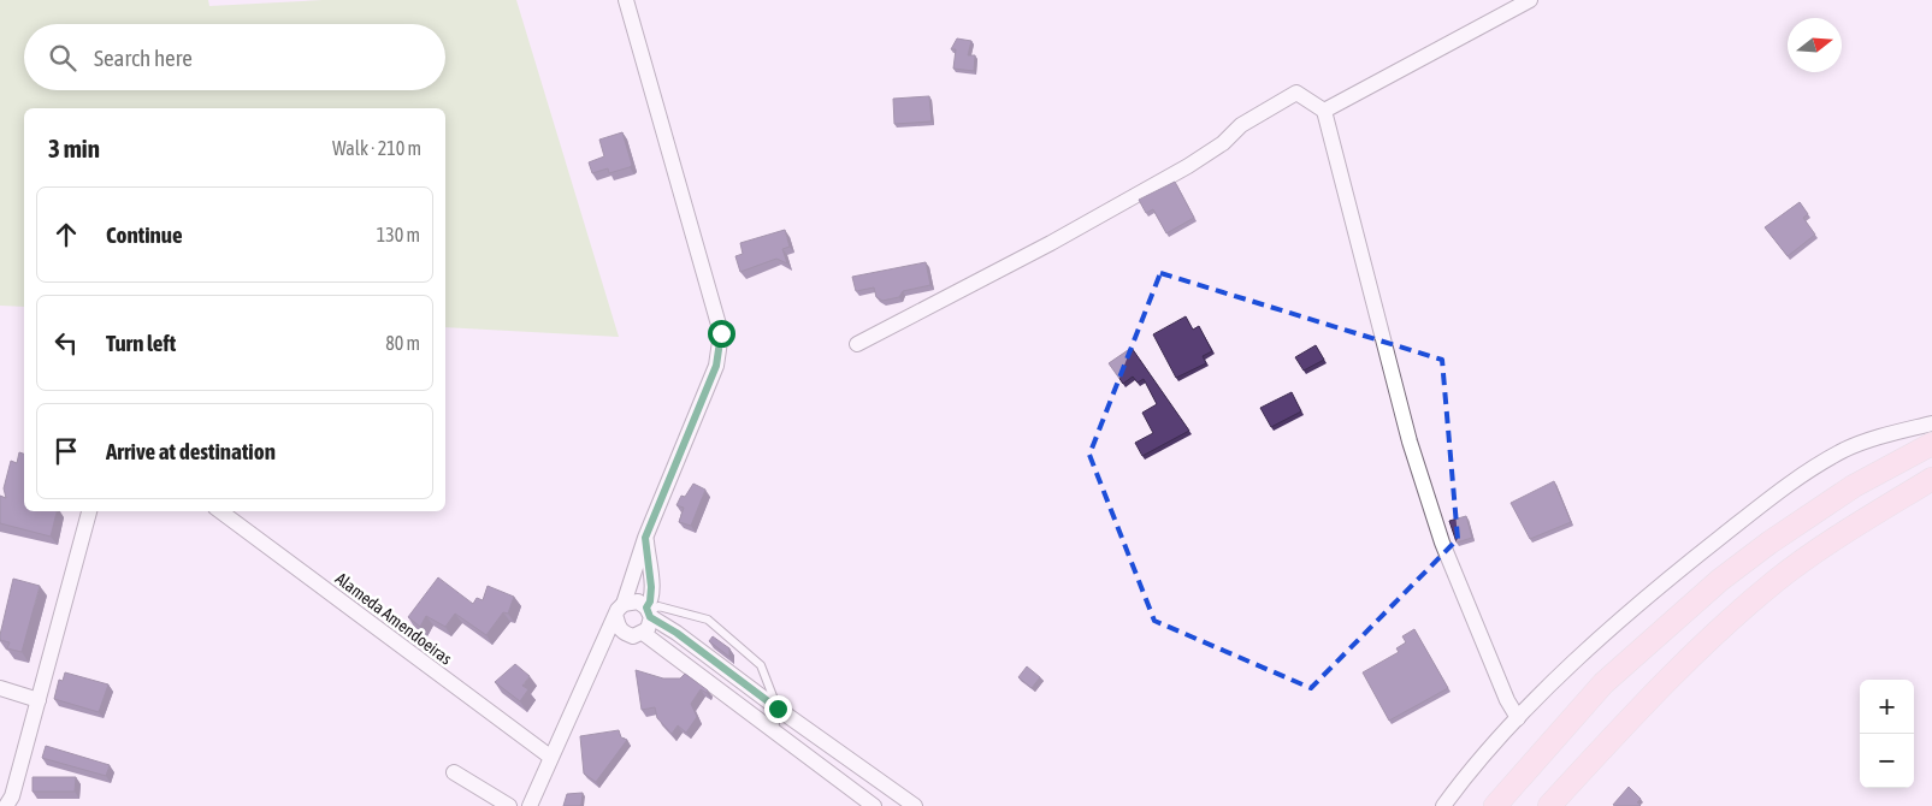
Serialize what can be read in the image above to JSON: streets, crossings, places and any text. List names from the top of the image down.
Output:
{
  "streets": {
    "street": ["Alameda Amendoeiras"]
  },
  "north": "right",
  "page": {
    "search": "Search here",
    "heading": ["3 min", "Walk · 210 m"],
    "list": [
      ["Continue", "130 m"],
      ["Turn left", "80 m"],
      "Arrive at destination"
    ],
    "map_buttons": ["+", "−"]
  }
}
